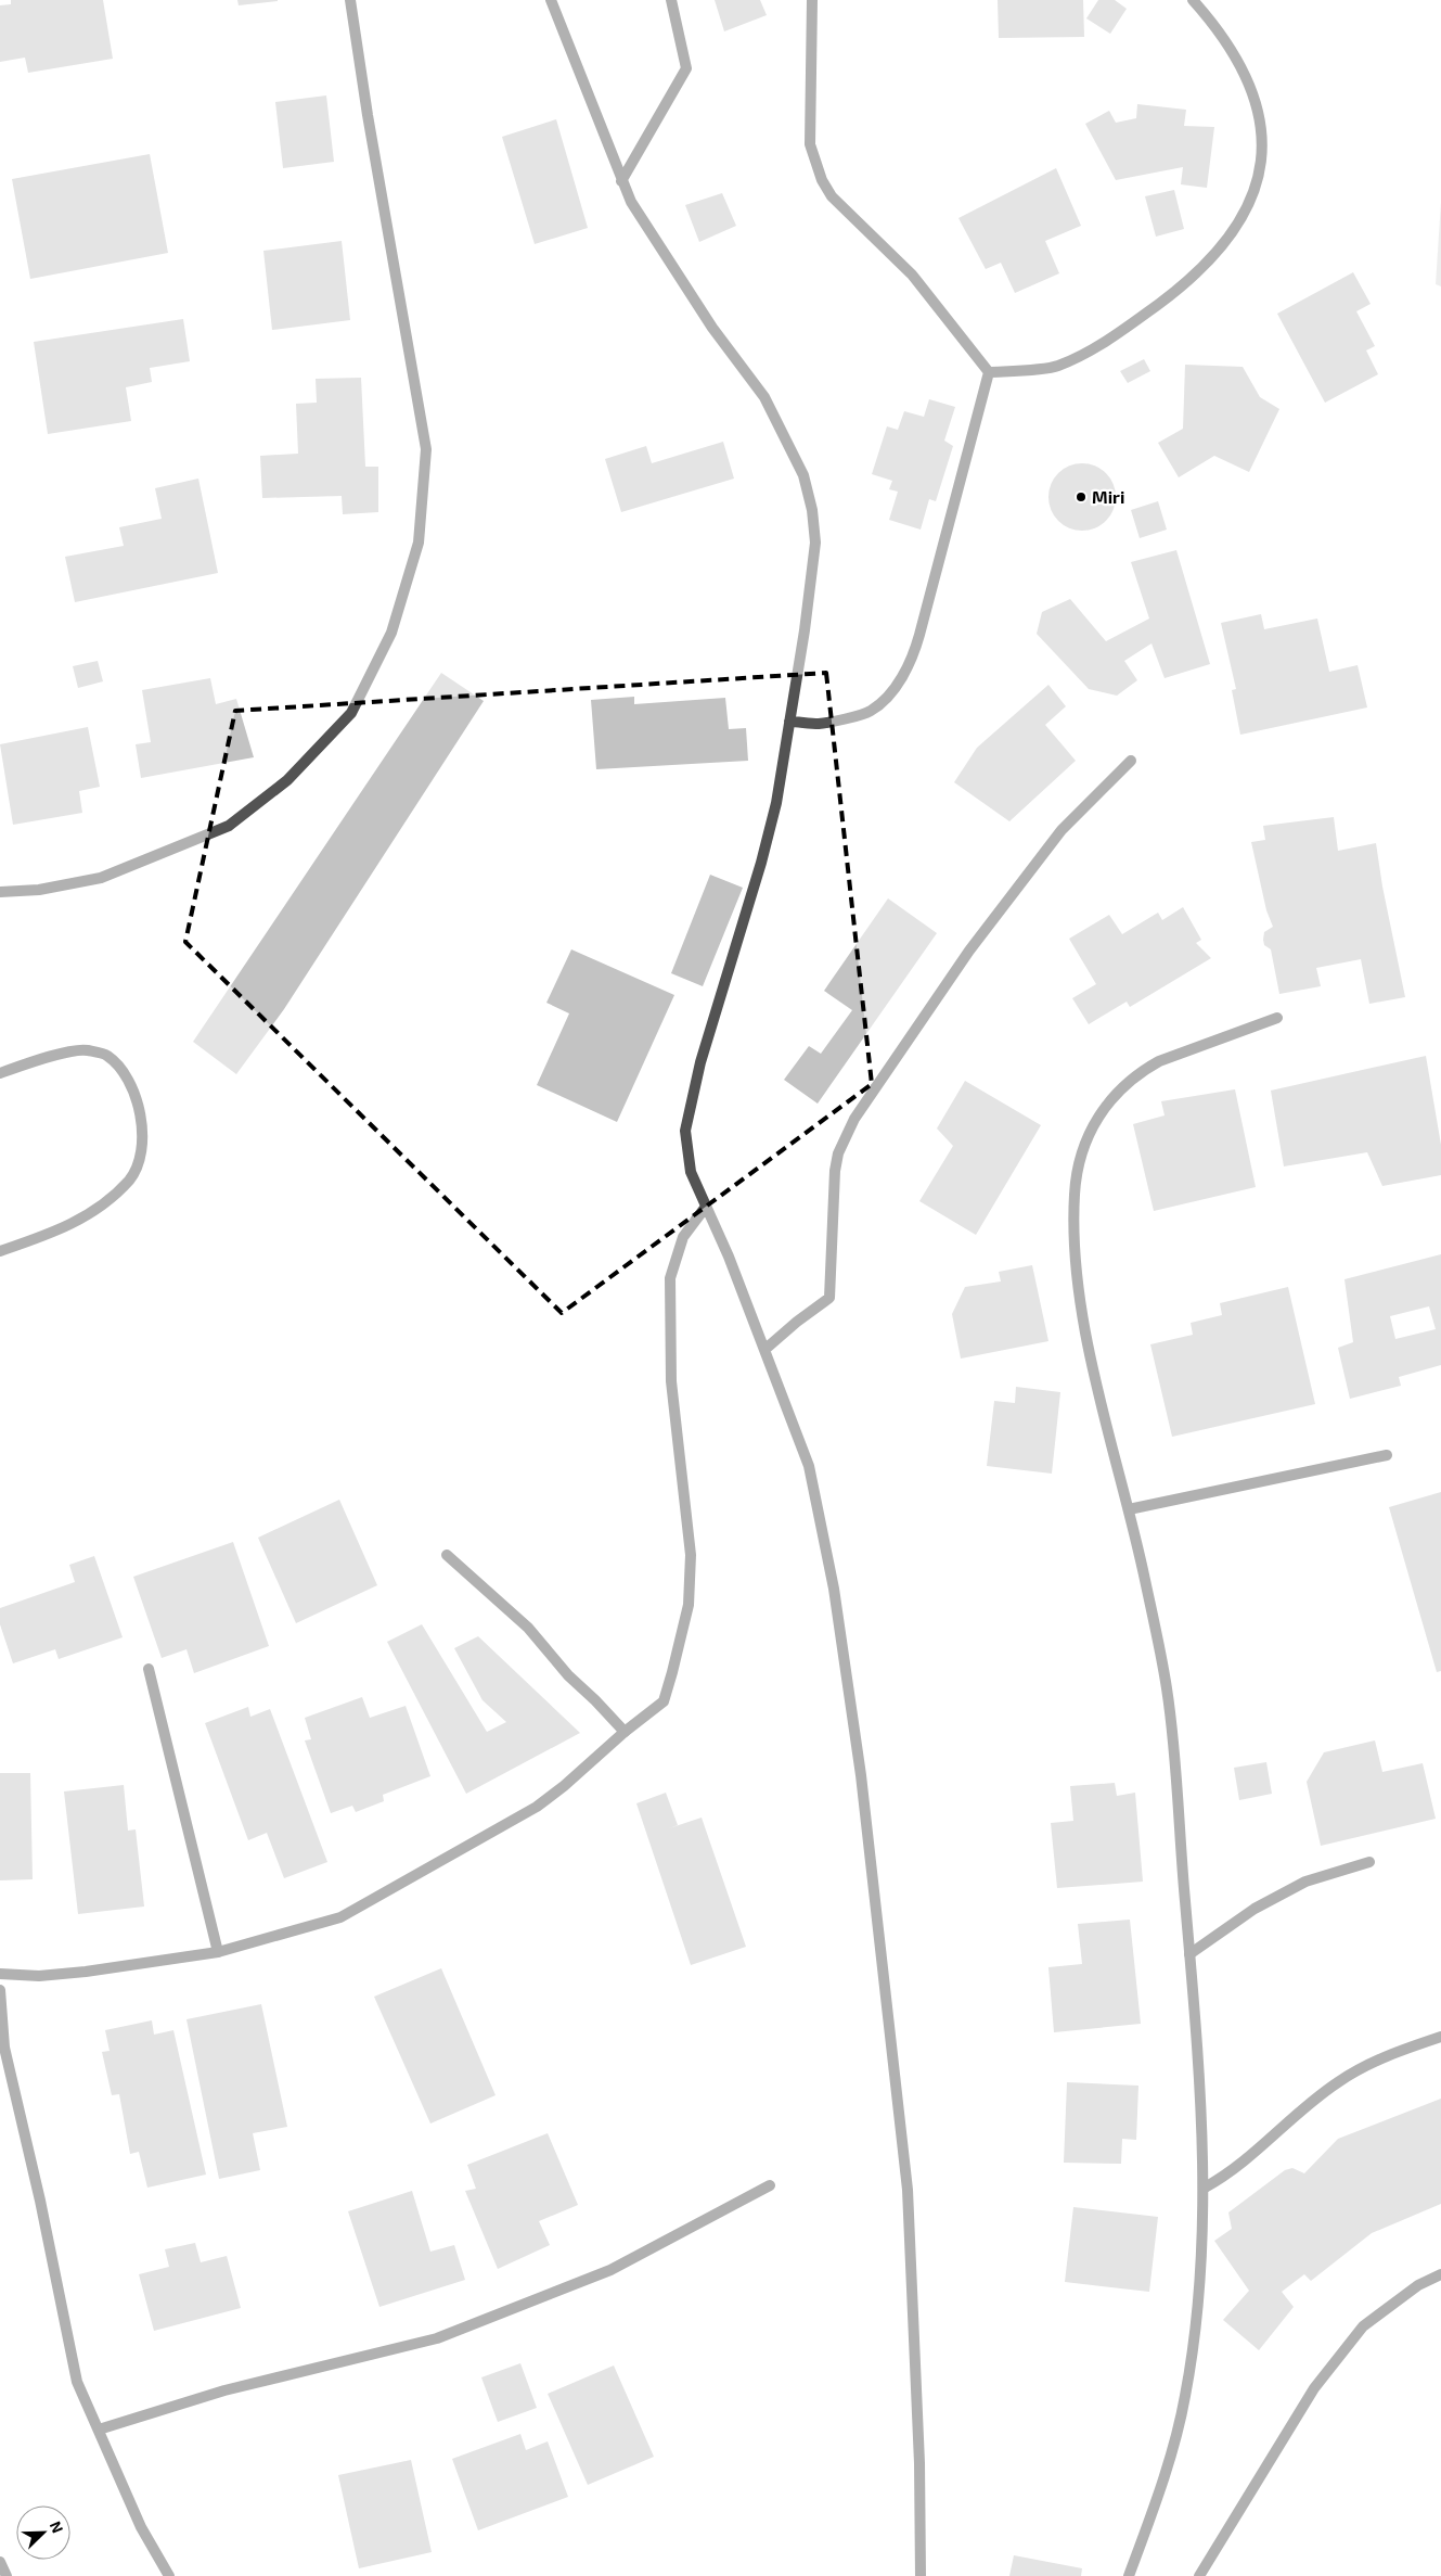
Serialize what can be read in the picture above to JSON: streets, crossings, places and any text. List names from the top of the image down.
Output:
{
  "places": ["Miri"],
  "north": "top right"
}
